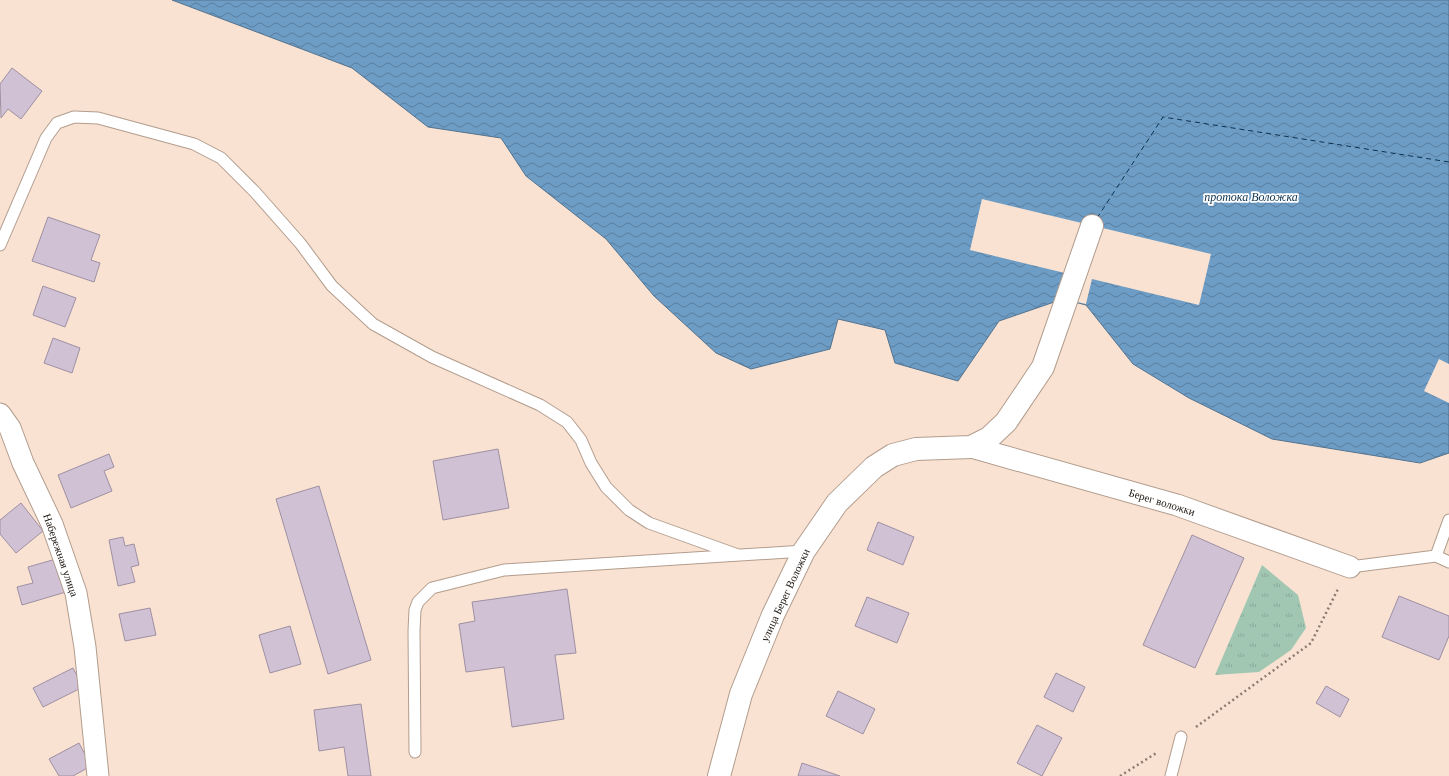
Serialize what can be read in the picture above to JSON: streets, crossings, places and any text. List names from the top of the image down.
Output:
{
  "streets": {
    "street": ["Берег воложки", "Набережная улица", "улица Берег Воложки"]
  },
  "crossings": [
    ["Берег воложки", "улица Берег Воложки"]
  ],
  "water": ["протока Воложка"]
}
